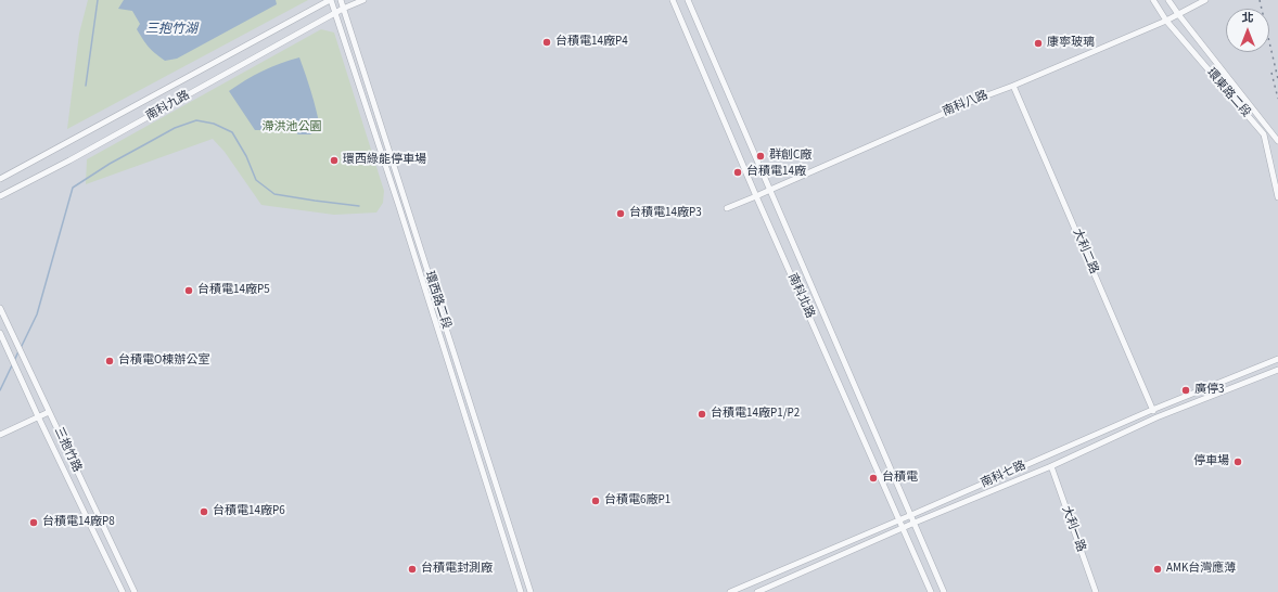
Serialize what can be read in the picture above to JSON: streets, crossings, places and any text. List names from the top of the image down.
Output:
{
  "streets": {
    "street": [
      "環東路二段",
      "南科八路",
      "南科九路",
      "大利二路",
      "南科北路",
      "環西路二段",
      "三抱竹路",
      "南科七路",
      "大利一路"
    ]
  },
  "crossings": [
    ["環東路二段", "南科八路"],
    ["南科八路", "大利二路"],
    ["南科八路", "南科北路"],
    ["南科九路", "環西路二段"],
    ["大利二路", "南科七路"],
    ["南科北路", "南科七路"],
    ["南科七路", "大利一路"]
  ],
  "water": ["三抱竹湖"],
  "parks": ["滯洪池公園"],
  "places": [
    "台積電14廠P4",
    "康寧玻璃",
    "群創C廠",
    "環西綠能停車場",
    "台積電14廠",
    "台積電14廠P3",
    "台積電14廠P5",
    "台積電O棟辦公室",
    "廣停3",
    "台積電14廠P1/P2",
    "停車場",
    "台積電",
    "台積電6廠P1",
    "台積電14廠P6",
    "台積電14廠P8",
    "台積電封測廠",
    "AMK台灣應薄"
  ],
  "north": "top"
}
